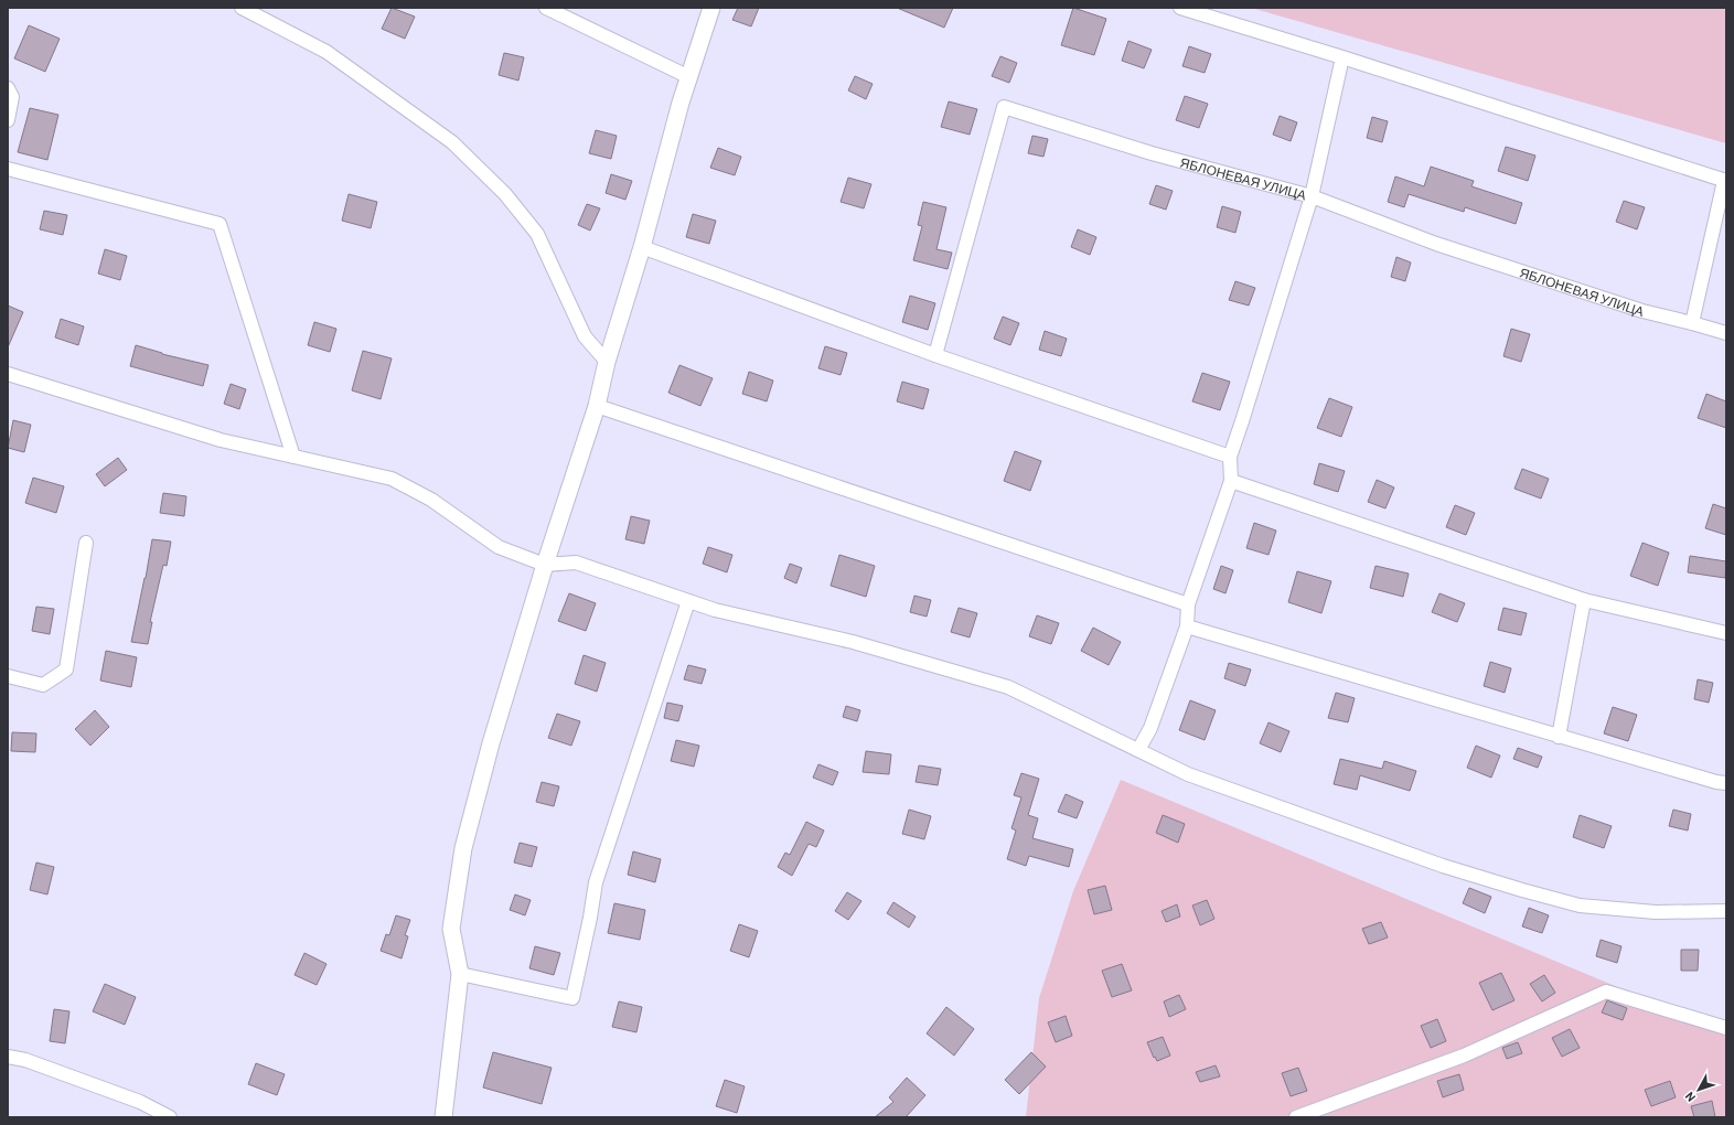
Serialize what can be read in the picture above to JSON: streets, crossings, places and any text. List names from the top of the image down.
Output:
{
  "streets": {
    "street": ["ЯБЛОНЕВАЯ УЛИЦА"]
  },
  "north": "bottom left"
}
